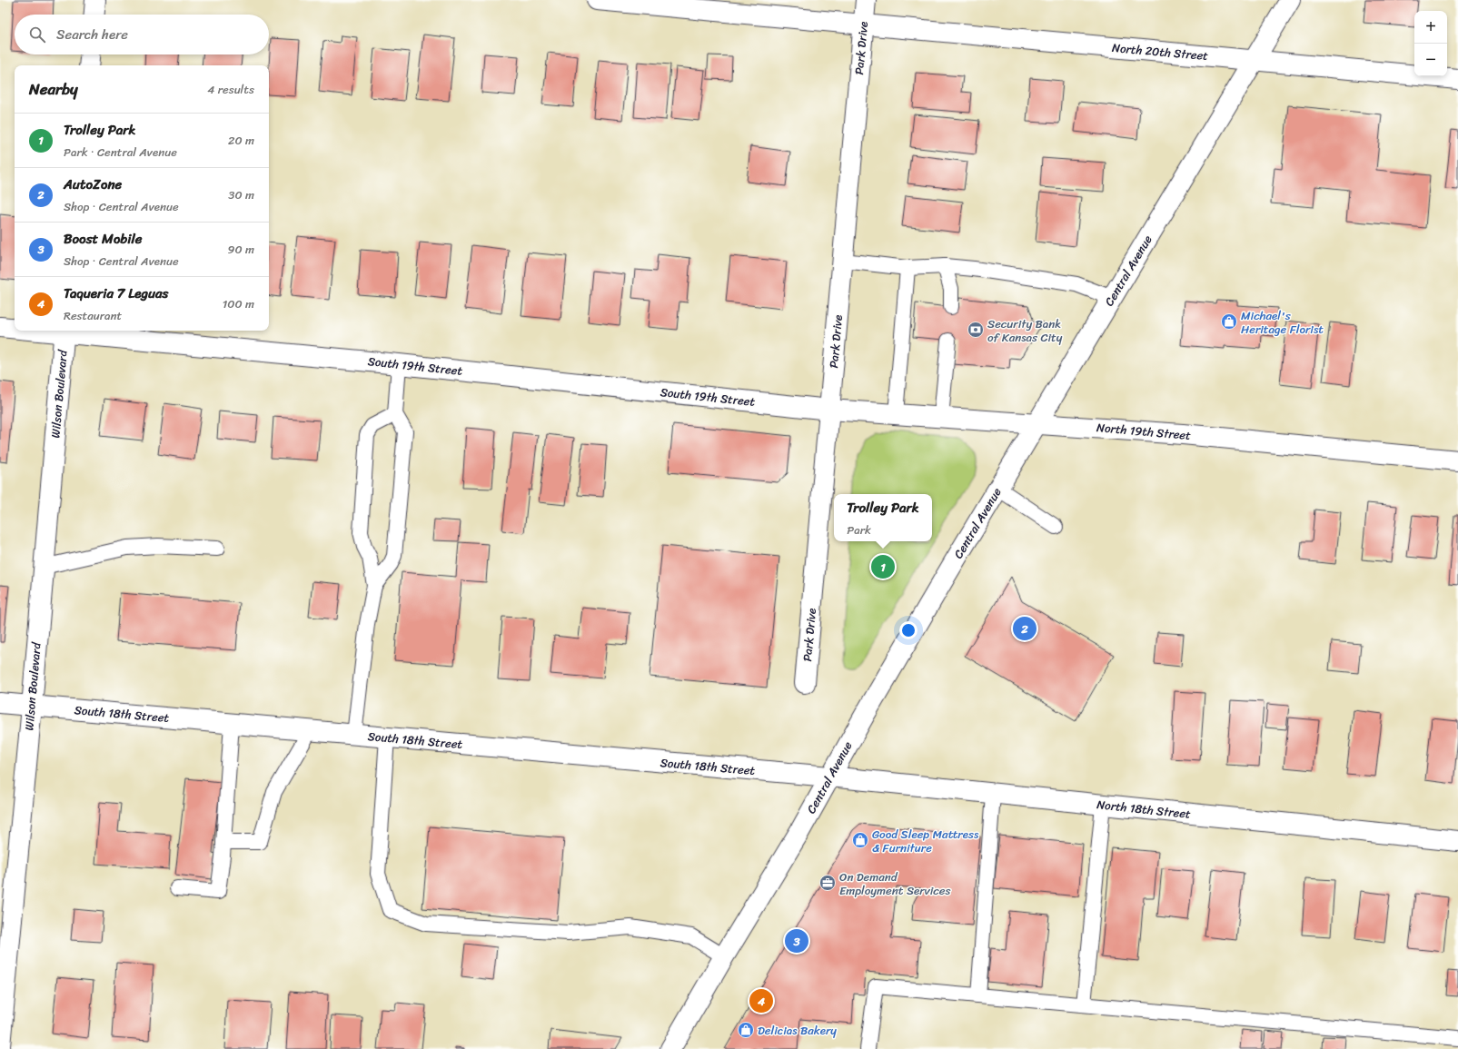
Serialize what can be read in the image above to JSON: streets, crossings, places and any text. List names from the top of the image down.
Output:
{
  "streets": {
    "street": [
      "Park Drive",
      "North 20th Street",
      "Central Avenue",
      "South 19th Street",
      "Wilson Boulevard",
      "North 19th Street",
      "South 18th Street",
      "North 18th Street"
    ]
  },
  "crossings": [
    ["Park Drive", "North 20th Street"],
    ["Park Drive", "South 19th Street"],
    ["Park Drive", "North 19th Street"],
    ["North 20th Street", "Central Avenue"],
    ["Central Avenue", "North 19th Street"],
    ["Central Avenue", "South 18th Street"],
    ["Central Avenue", "North 18th Street"],
    ["South 19th Street", "North 19th Street"],
    ["Wilson Boulevard", "South 18th Street"],
    ["South 18th Street", "North 18th Street"]
  ],
  "places": {
    "shop": ["Michael's Heritage Florist", "Good Sleep Mattress & Furniture", "Delicias Bakery"],
    "bank": ["Security Bank of Kansas City"],
    "office": ["On Demand Employment Services"]
  },
  "page": {
    "map_buttons": ["+", "−"],
    "search": "Search here",
    "heading": ["Nearby", "4 results"],
    "list": [
      {
        "mark": "1",
        "name": "Trolley Park",
        "note": "Park · Central Avenue",
        "value": "20 m"
      },
      {
        "mark": "2",
        "name": "AutoZone",
        "note": "Shop · Central Avenue",
        "value": "30 m"
      },
      {
        "mark": "3",
        "name": "Boost Mobile",
        "note": "Shop · Central Avenue",
        "value": "90 m"
      },
      {
        "mark": "4",
        "name": "Taqueria 7 Leguas",
        "note": "Restaurant",
        "value": "100 m"
      }
    ],
    "popup": ["Trolley Park", "Park"],
    "pins": [
      "1",
      "2",
      "3",
      "4"
    ]
  }
}
